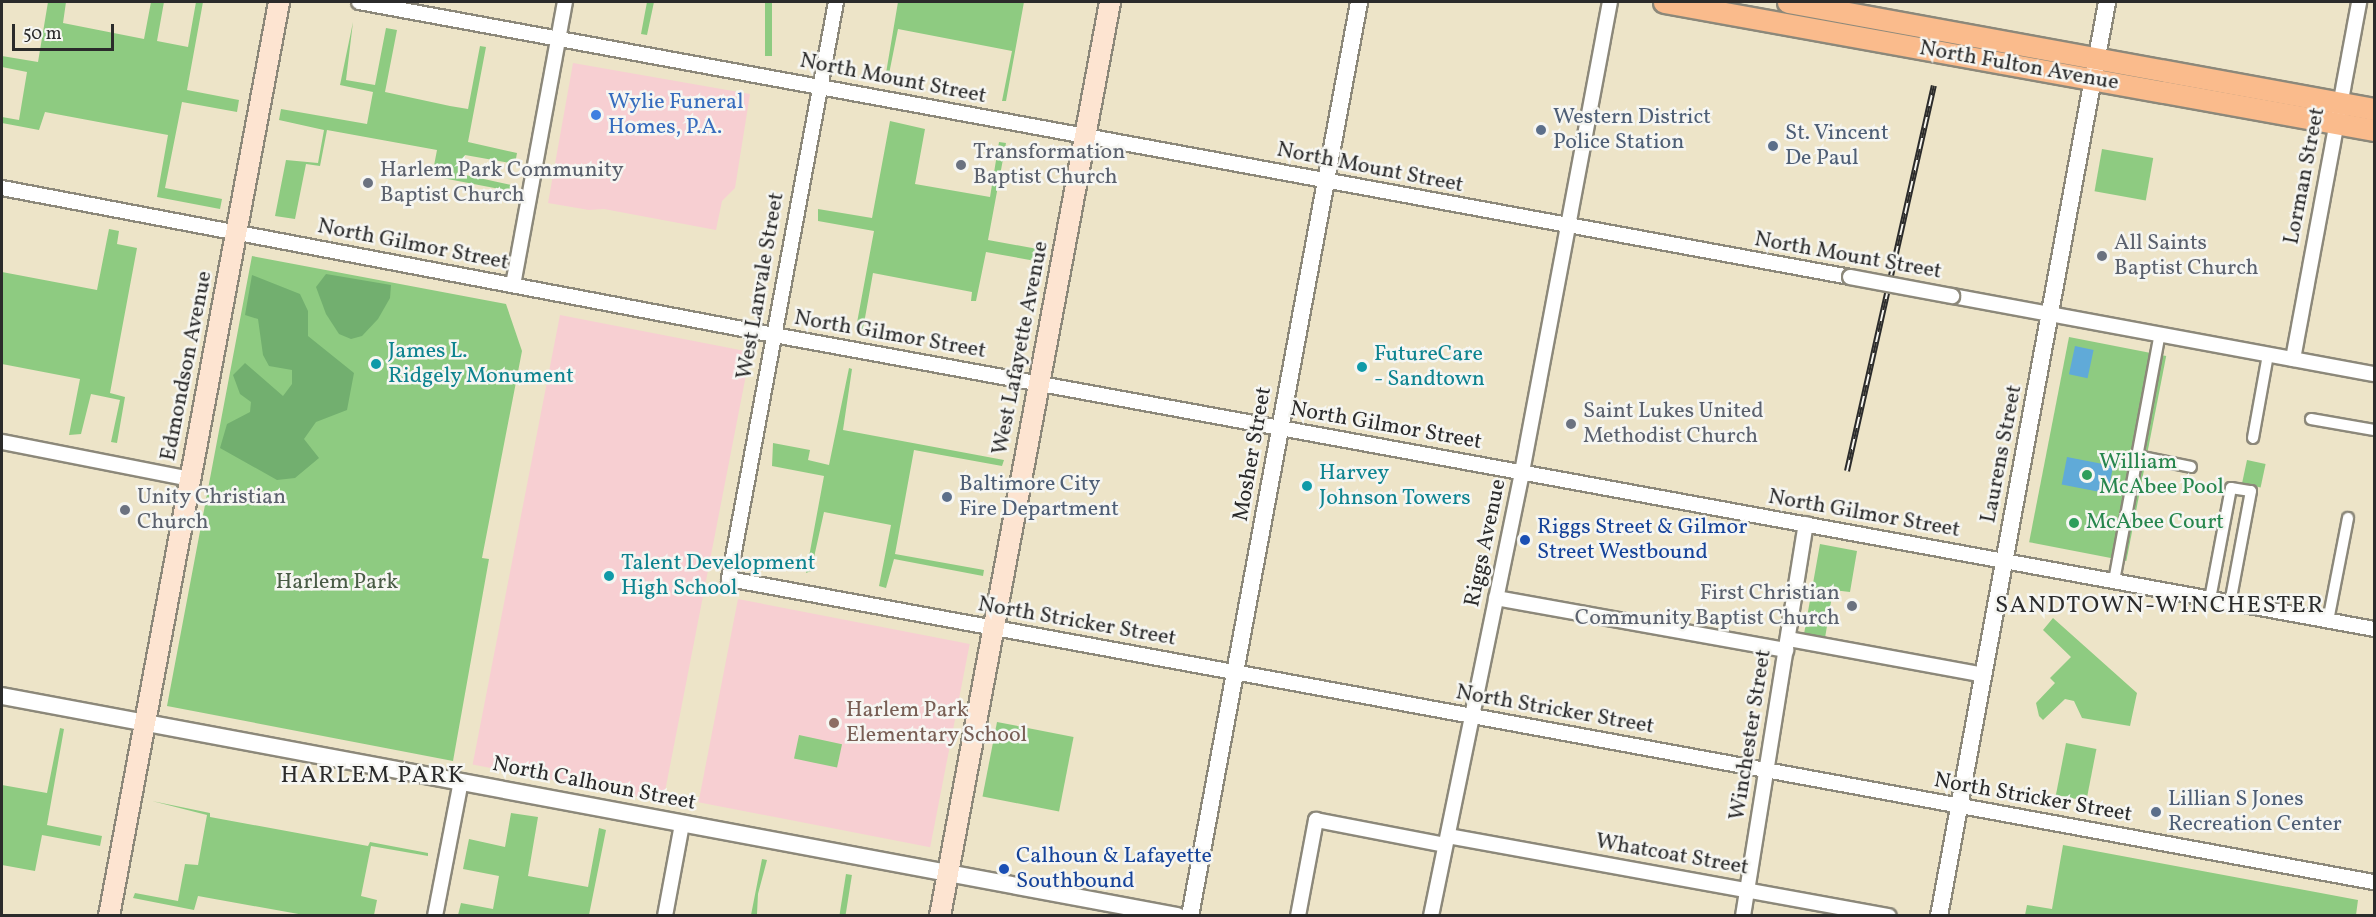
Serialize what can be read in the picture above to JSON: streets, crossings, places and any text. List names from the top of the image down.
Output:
{
  "streets": {
    "main road": ["North Fulton Avenue", "West Lafayette Avenue", "Edmondson Avenue"],
    "street": [
      "North Mount Street",
      "Lorman Street",
      "North Gilmor Street",
      "West Lanvale Street",
      "Mosher Street",
      "Laurens Street",
      "Riggs Avenue",
      "North Stricker Street",
      "Winchester Street",
      "North Calhoun Street",
      "Whatcoat Street"
    ]
  },
  "crossings": [
    ["North Fulton Avenue", "Lorman Street"],
    ["North Fulton Avenue", "Laurens Street"],
    ["North Mount Street", "Lorman Street"],
    ["North Mount Street", "West Lanvale Street"],
    ["North Mount Street", "West Lafayette Avenue"],
    ["North Mount Street", "Mosher Street"],
    ["North Mount Street", "Laurens Street"],
    ["North Mount Street", "Riggs Avenue"],
    ["North Gilmor Street", "West Lanvale Street"],
    ["North Gilmor Street", "West Lafayette Avenue"],
    ["North Gilmor Street", "Edmondson Avenue"],
    ["North Gilmor Street", "Mosher Street"],
    ["North Gilmor Street", "Laurens Street"],
    ["North Gilmor Street", "Riggs Avenue"],
    ["North Gilmor Street", "Winchester Street"],
    ["West Lanvale Street", "North Stricker Street"],
    ["West Lafayette Avenue", "North Stricker Street"],
    ["West Lafayette Avenue", "North Calhoun Street"],
    ["Edmondson Avenue", "North Calhoun Street"],
    ["Mosher Street", "North Stricker Street"],
    ["Laurens Street", "North Stricker Street"],
    ["Riggs Avenue", "North Stricker Street"],
    ["Riggs Avenue", "Whatcoat Street"],
    ["North Stricker Street", "Winchester Street"],
    ["Winchester Street", "Whatcoat Street"]
  ],
  "districts": ["SANDTOWN-WINCHESTER", "HARLEM PARK"],
  "parks": ["Harlem Park"],
  "places": [
    "Wylie Funeral Homes, P.A.",
    "Western District Police Station",
    "St. Vincent De Paul",
    "Transformation Baptist Church",
    "Harlem Park Community Baptist Church",
    "All Saints Baptist Church",
    "James L. Ridgely Monument",
    "FutureCare - Sandtown",
    "Saint Lukes United Methodist Church",
    "William McAbee Pool",
    "Harvey Johnson Towers",
    "Baltimore City Fire Department",
    "Unity Christian Church",
    "McAbee Court",
    "Riggs Street & Gilmor Street Westbound",
    "Talent Development High School",
    "First Christian Community Baptist Church",
    "Harlem Park Elementary School",
    "Lillian S Jones Recreation Center",
    "Calhoun & Lafayette Southbound"
  ],
  "scale_bar": "50 m"
}
